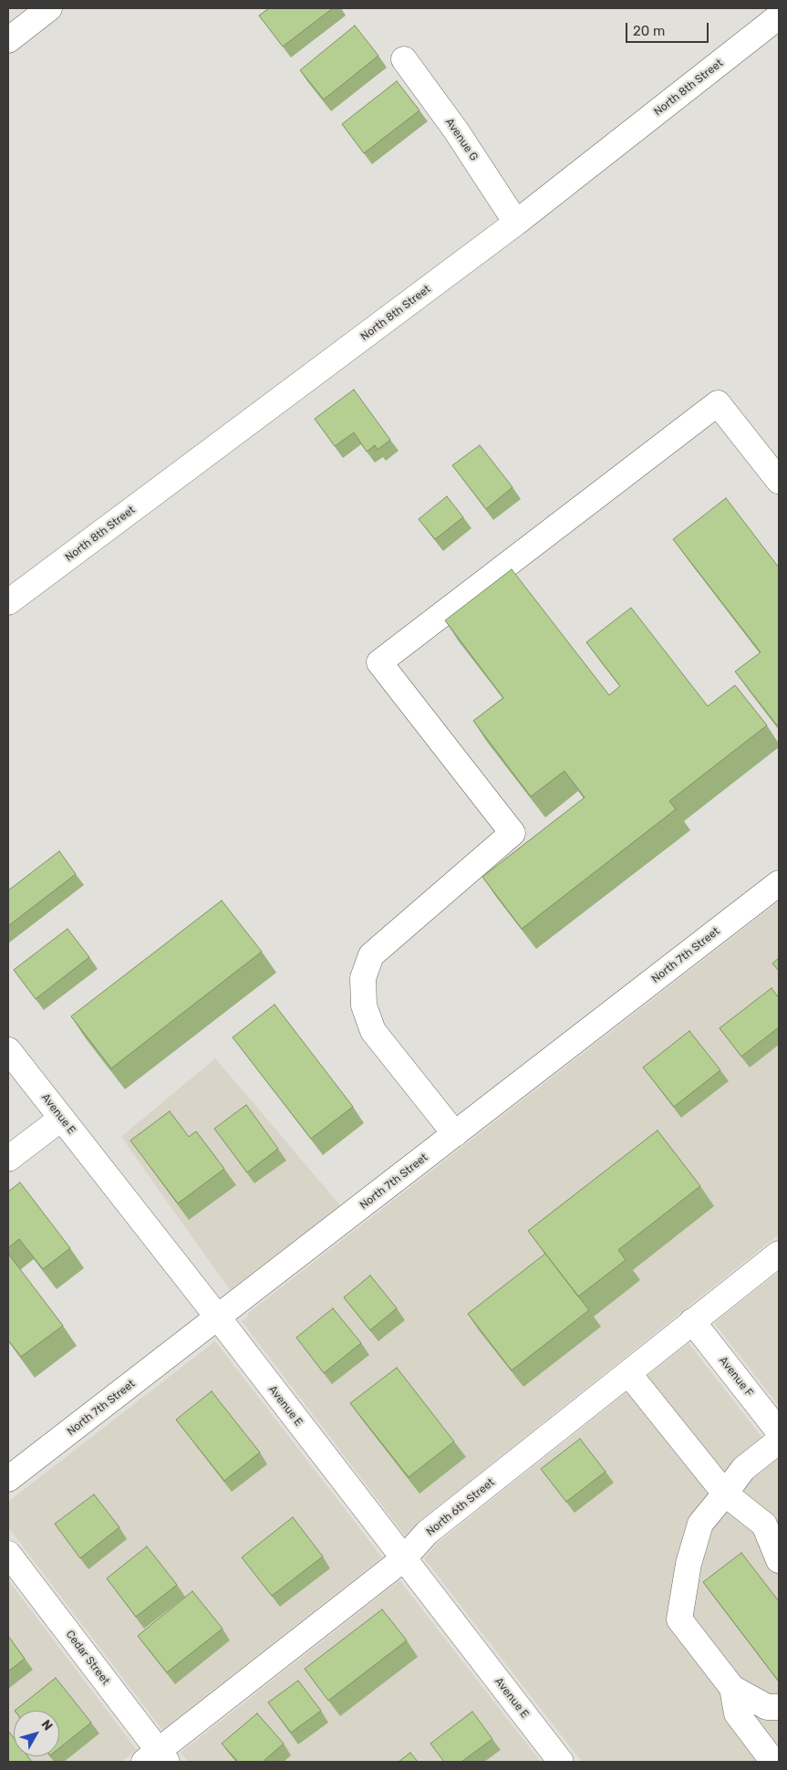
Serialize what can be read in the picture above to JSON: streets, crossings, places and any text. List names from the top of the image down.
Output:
{
  "streets": {
    "street": [
      "North 8th Street",
      "Avenue G",
      "North 7th Street",
      "Avenue E",
      "Avenue F",
      "North 6th Street",
      "Cedar Street"
    ]
  },
  "crossings": [
    ["North 8th Street", "Avenue G"],
    ["North 7th Street", "Avenue E"],
    ["Avenue E", "North 6th Street"],
    ["Avenue F", "North 6th Street"],
    ["North 6th Street", "Cedar Street"]
  ],
  "scale_bar": "20 m",
  "north": "top right"
}
